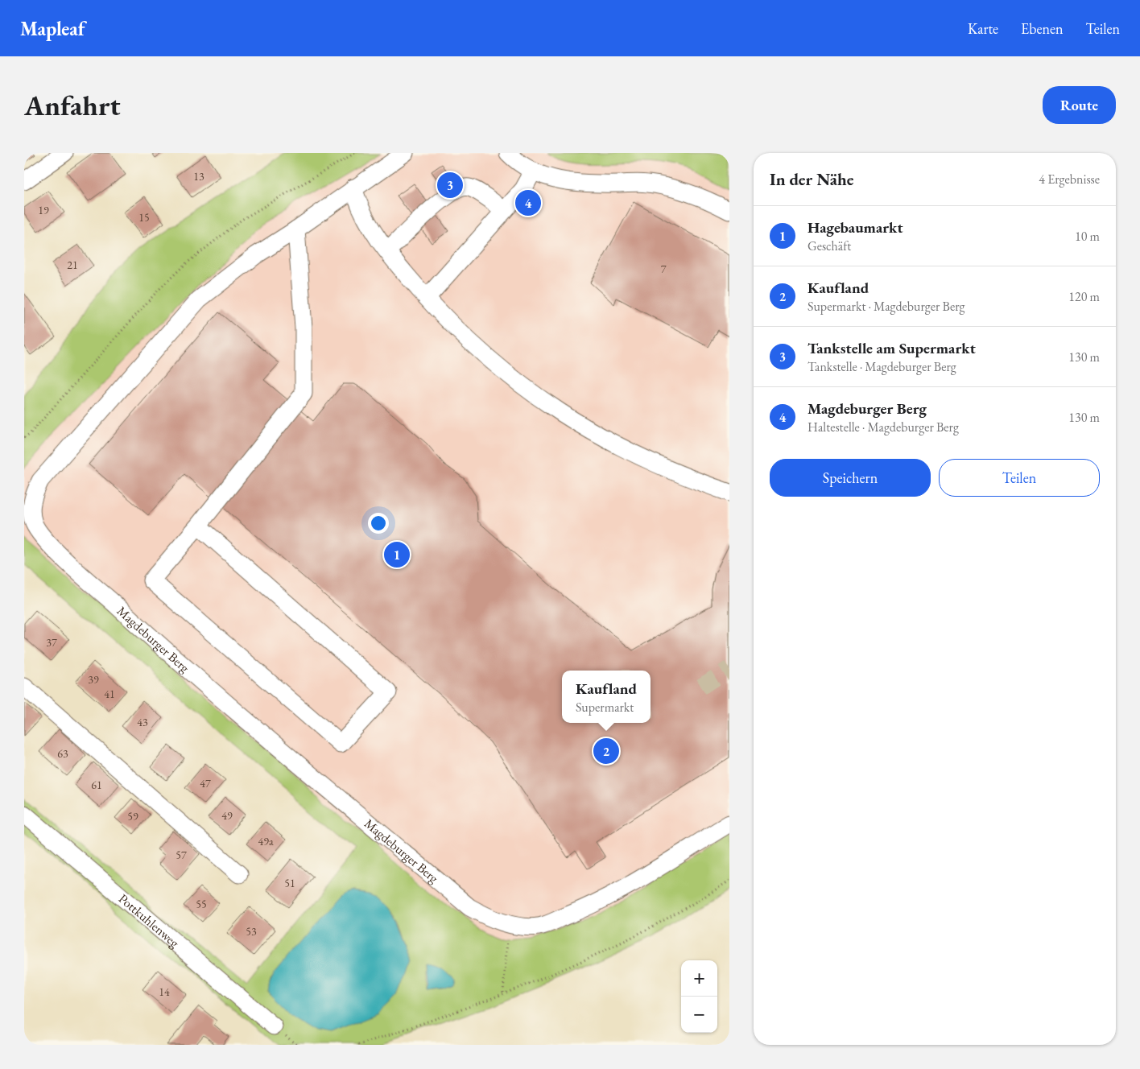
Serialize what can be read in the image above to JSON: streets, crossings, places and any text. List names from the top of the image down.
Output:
{
  "streets": {
    "street": ["Magdeburger Berg", "Pottkuhlenweg"]
  },
  "house_numbers": [
    "13",
    "19",
    "15",
    "21",
    "7",
    "37",
    "39",
    "41",
    "43",
    "63",
    "47",
    "61",
    "49",
    "59",
    "49a",
    "57",
    "51",
    "55",
    "53",
    "14"
  ],
  "page": {
    "header": "Mapleaf",
    "nav": ["Karte", "Ebenen", "Teilen"],
    "buttons": [
      "Route",
      ["Speichern", "Teilen"]
    ],
    "title": "Anfahrt",
    "heading": ["In der Nähe", "4 Ergebnisse"],
    "pins": [
      "3",
      "4",
      "1",
      "2"
    ],
    "list": [
      {
        "mark": "1",
        "name": "Hagebaumarkt",
        "note": "Geschäft",
        "value": "10 m"
      },
      {
        "mark": "2",
        "name": "Kaufland",
        "note": "Supermarkt · Magdeburger Berg",
        "value": "120 m"
      },
      {
        "mark": "3",
        "name": "Tankstelle am Supermarkt",
        "note": "Tankstelle · Magdeburger Berg",
        "value": "130 m"
      },
      {
        "mark": "4",
        "name": "Magdeburger Berg",
        "note": "Haltestelle · Magdeburger Berg",
        "value": "130 m"
      }
    ],
    "popup": ["Kaufland", "Supermarkt"],
    "map_buttons": ["+", "−"]
  }
}
